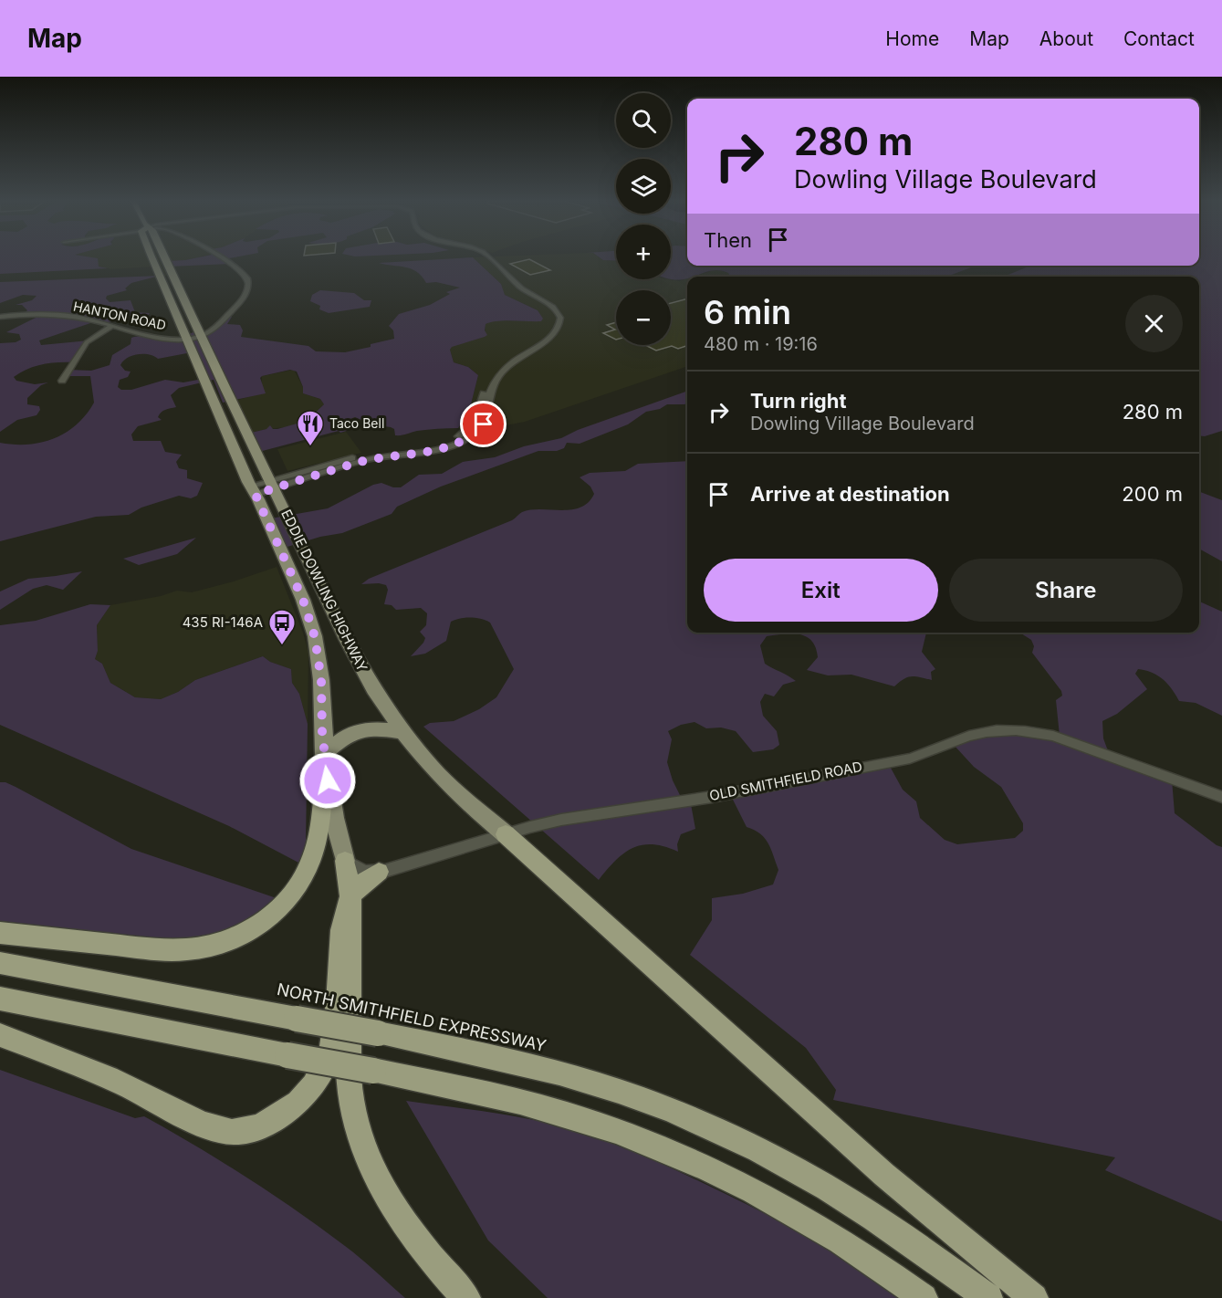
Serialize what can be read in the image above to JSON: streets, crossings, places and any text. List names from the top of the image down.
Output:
{
  "streets": {
    "highway": ["NORTH SMITHFIELD EXPRESSWAY"],
    "main road": ["EDDIE DOWLING HIGHWAY"],
    "street": ["HANTON ROAD", "OLD SMITHFIELD ROAD"]
  },
  "crossings": [
    ["HANTON ROAD", "EDDIE DOWLING HIGHWAY"],
    ["EDDIE DOWLING HIGHWAY", "OLD SMITHFIELD ROAD"]
  ],
  "places": {
    "restaurant": ["Taco Bell"],
    "bus stop": ["435 RI-146A"]
  },
  "page": {
    "header": "Map",
    "nav": [
      "Home",
      "Map",
      "About",
      "Contact"
    ],
    "map_buttons": ["+", "−"],
    "turn": ["280 m", "Dowling Village Boulevard"],
    "then": "Then",
    "heading": ["6 min", "480 m · 19:16"],
    "list": [
      {
        "name": "Turn right",
        "note": "Dowling Village Boulevard",
        "value": "280 m"
      },
      {
        "name": "Arrive at destination",
        "value": "200 m"
      }
    ],
    "buttons": ["Exit", "Share"]
  }
}
